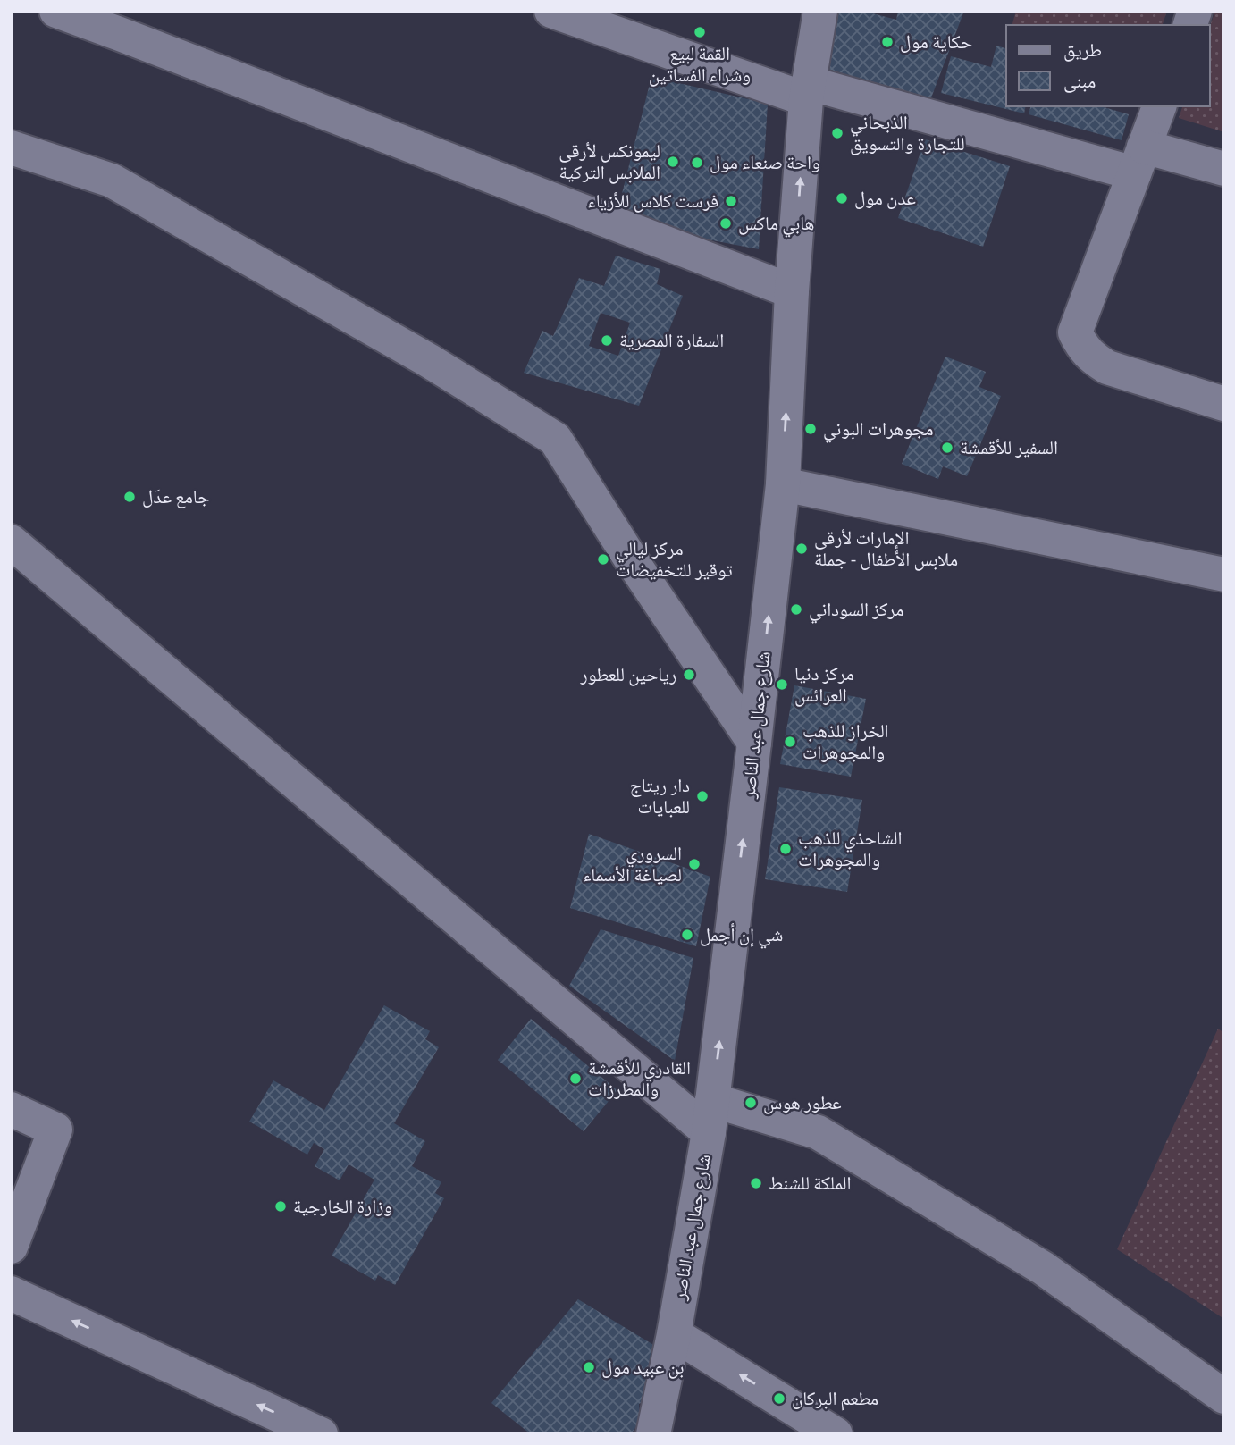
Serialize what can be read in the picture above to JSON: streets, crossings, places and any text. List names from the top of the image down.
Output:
{
  "streets": {
    "street": ["شارع جمال عبد الناصر"]
  },
  "one_way": ["شارع جمال عبد الناصر"],
  "places": [
    "القمة لبيع وشراء الفساتين",
    "حكاية مول",
    "الذبحاني للتجارة والتسويق",
    "ليمونكس لأرقى الملابس التركية",
    "واحة صنعاء مول",
    "عدن مول",
    "فرست كلاس للأزياء",
    "هابي ماكس",
    "السفارة المصرية",
    "مجوهرات البوني",
    "السفير للأقمشة",
    "جامع عدَل",
    "الإمارات لأرقى ملابس الأطفال - جملة",
    "مركز ليالي توقير للتخفيضات",
    "مركز السوداني",
    "رياحين للعطور",
    "مركز دنيا العرائس",
    "الخراز للذهب والمجوهرات",
    "دار ريتاج للعبايات",
    "الشاحذي للذهب والمجوهرات",
    "السروري لصياغة الأسماء",
    "شي إن أجمل",
    "القادري للأقمشة والمطرزات",
    "عطور هوس",
    "الملكة للشنط",
    "وزارة الخارجية",
    "بن عبيد مول",
    "مطعم البركان"
  ],
  "legend": ["طريق", "مبنى"]
}
